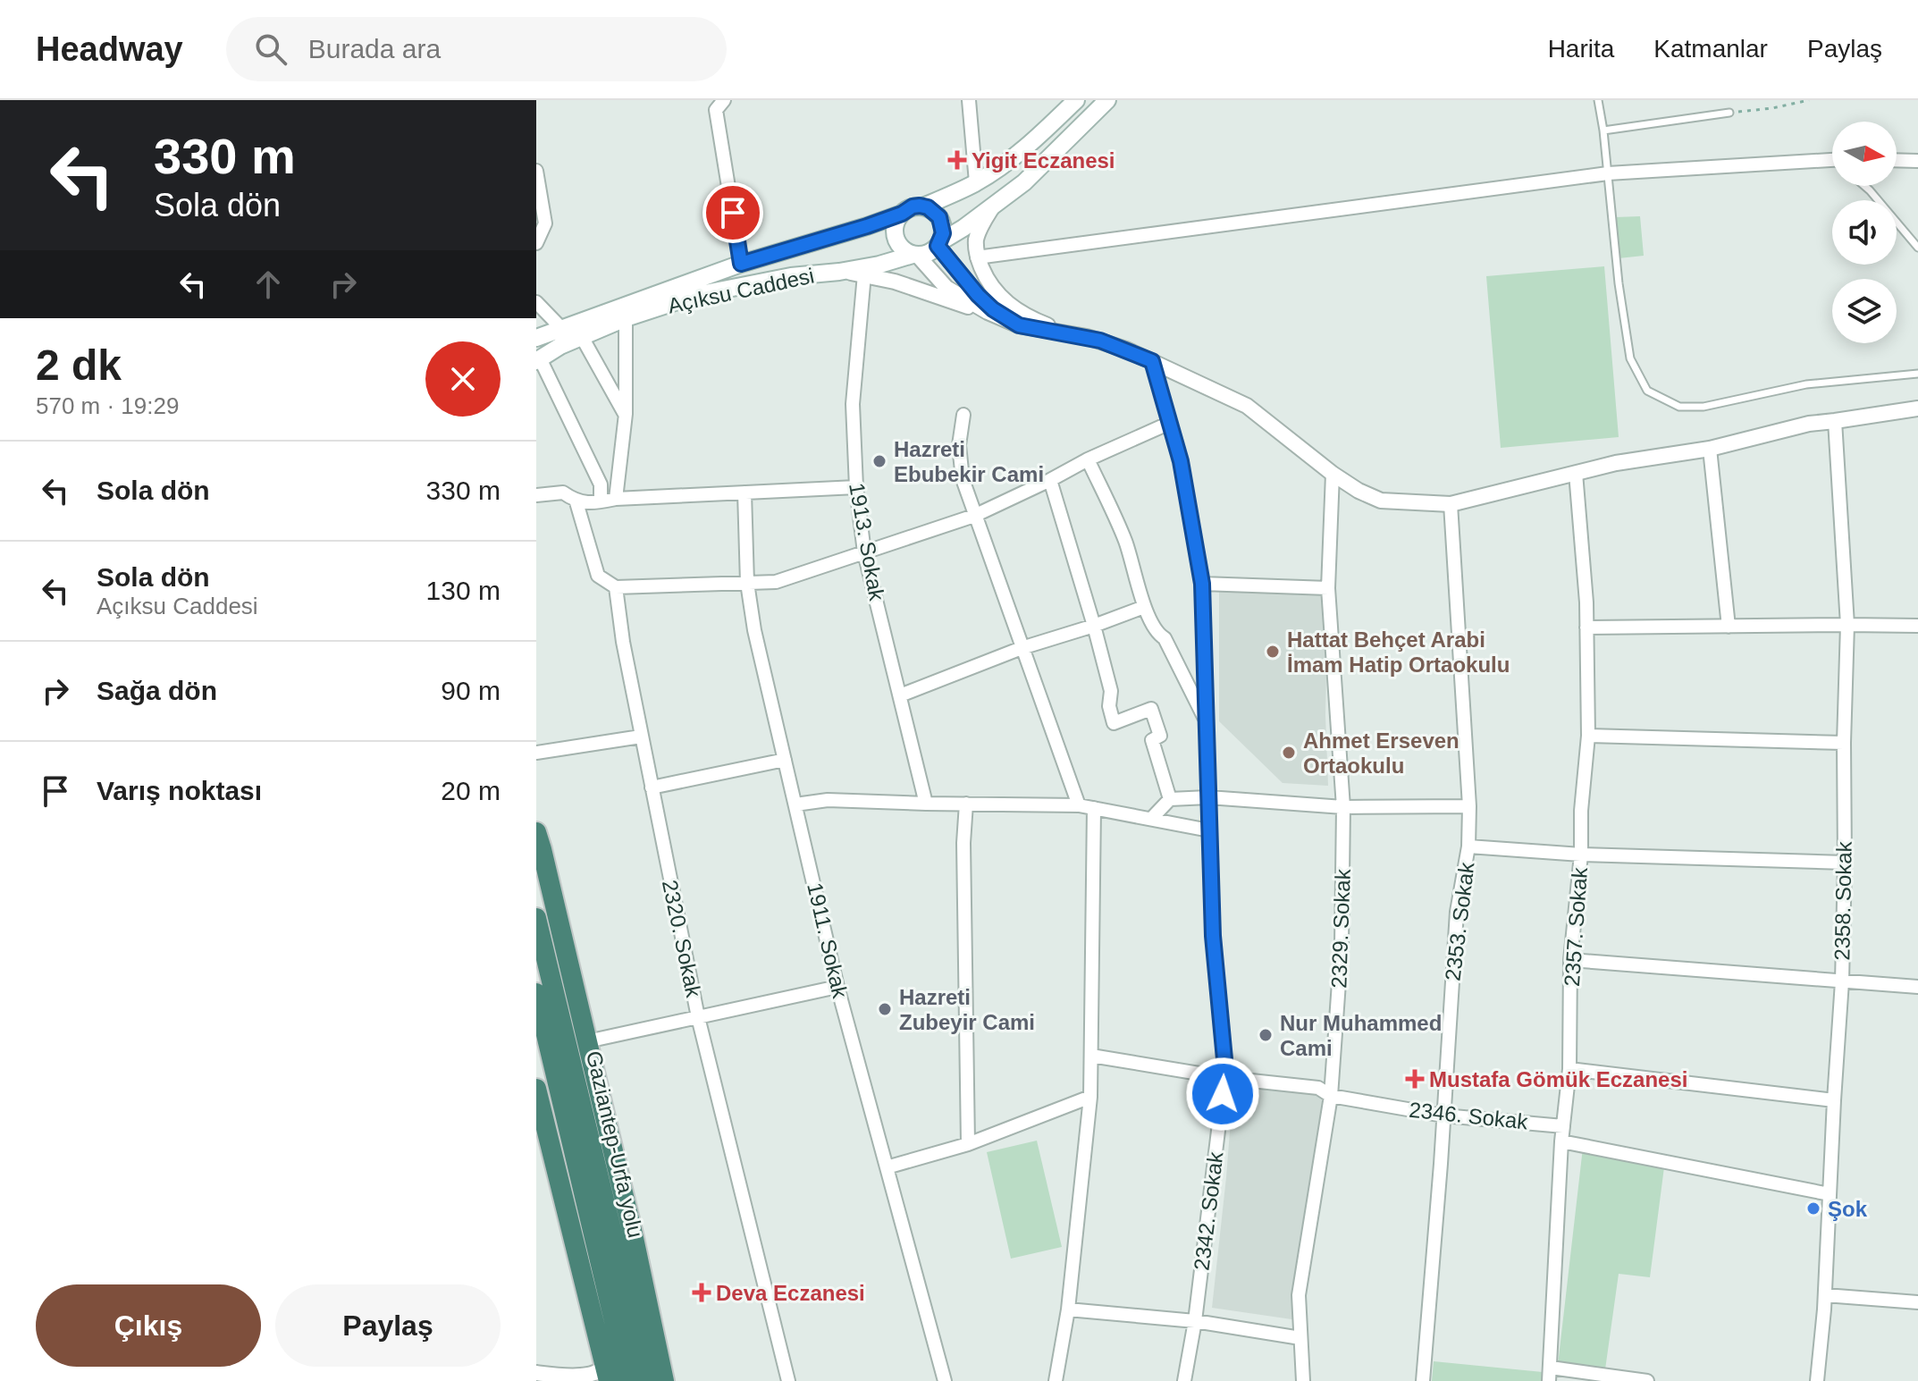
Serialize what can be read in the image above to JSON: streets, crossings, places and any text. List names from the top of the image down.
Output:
{
  "streets": {
    "highway": ["Gaziantep-Urfa yolu"],
    "main road": ["Açıksu Caddesi"],
    "street": [
      "1913. Sokak",
      "2358. Sokak",
      "2353. Sokak",
      "2357. Sokak",
      "2329. Sokak",
      "2320. Sokak",
      "1911. Sokak",
      "2346. Sokak",
      "2342. Sokak"
    ]
  },
  "crossings": [
    ["2353. Sokak", "2346. Sokak"],
    ["2357. Sokak", "2346. Sokak"],
    ["2329. Sokak", "2346. Sokak"],
    ["2346. Sokak", "2342. Sokak"]
  ],
  "places": {
    "health": ["Yigit Eczanesi", "Mustafa Gömük Eczanesi", "Deva Eczanesi"],
    "other": [
      "Hazreti Ebubekir Cami",
      "Hattat Behçet Arabi İmam Hatip Ortaokulu",
      "Ahmet Erseven Ortaokulu",
      "Hazreti Zubeyir Cami",
      "Nur Muhammed Cami",
      "Şok"
    ]
  },
  "north": "right",
  "page": {
    "header": "Headway",
    "search": "Burada ara",
    "nav": ["Harita", "Katmanlar", "Paylaş"],
    "turn": ["330 m", "Sola dön"],
    "heading": ["2 dk", "570 m · 19:29"],
    "list": [
      {
        "name": "Sola dön",
        "value": "330 m"
      },
      {
        "name": "Sola dön",
        "note": "Açıksu Caddesi",
        "value": "130 m"
      },
      {
        "name": "Sağa dön",
        "value": "90 m"
      },
      {
        "name": "Varış noktası",
        "value": "20 m"
      }
    ],
    "buttons": ["Çıkış", "Paylaş"]
  }
}
